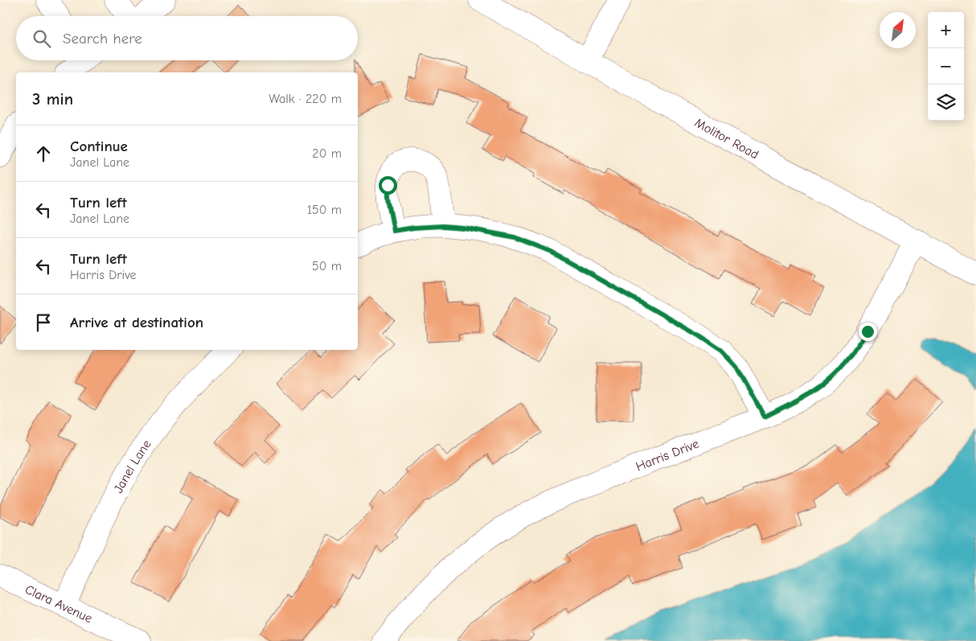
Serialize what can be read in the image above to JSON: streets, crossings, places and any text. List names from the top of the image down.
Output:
{
  "streets": {
    "street": [
      "Molitor Road",
      "Harris Drive",
      "Janel Lane",
      "Clara Avenue"
    ]
  },
  "crossings": [
    ["Molitor Road", "Harris Drive"],
    ["Janel Lane", "Clara Avenue"]
  ],
  "north": "top right",
  "page": {
    "map_buttons": ["+", "−"],
    "search": "Search here",
    "heading": ["3 min", "Walk · 220 m"],
    "list": [
      ["Continue", "Janel Lane", "20 m"],
      ["Turn left", "Janel Lane", "150 m"],
      ["Turn left", "Harris Drive", "50 m"],
      "Arrive at destination"
    ]
  }
}
